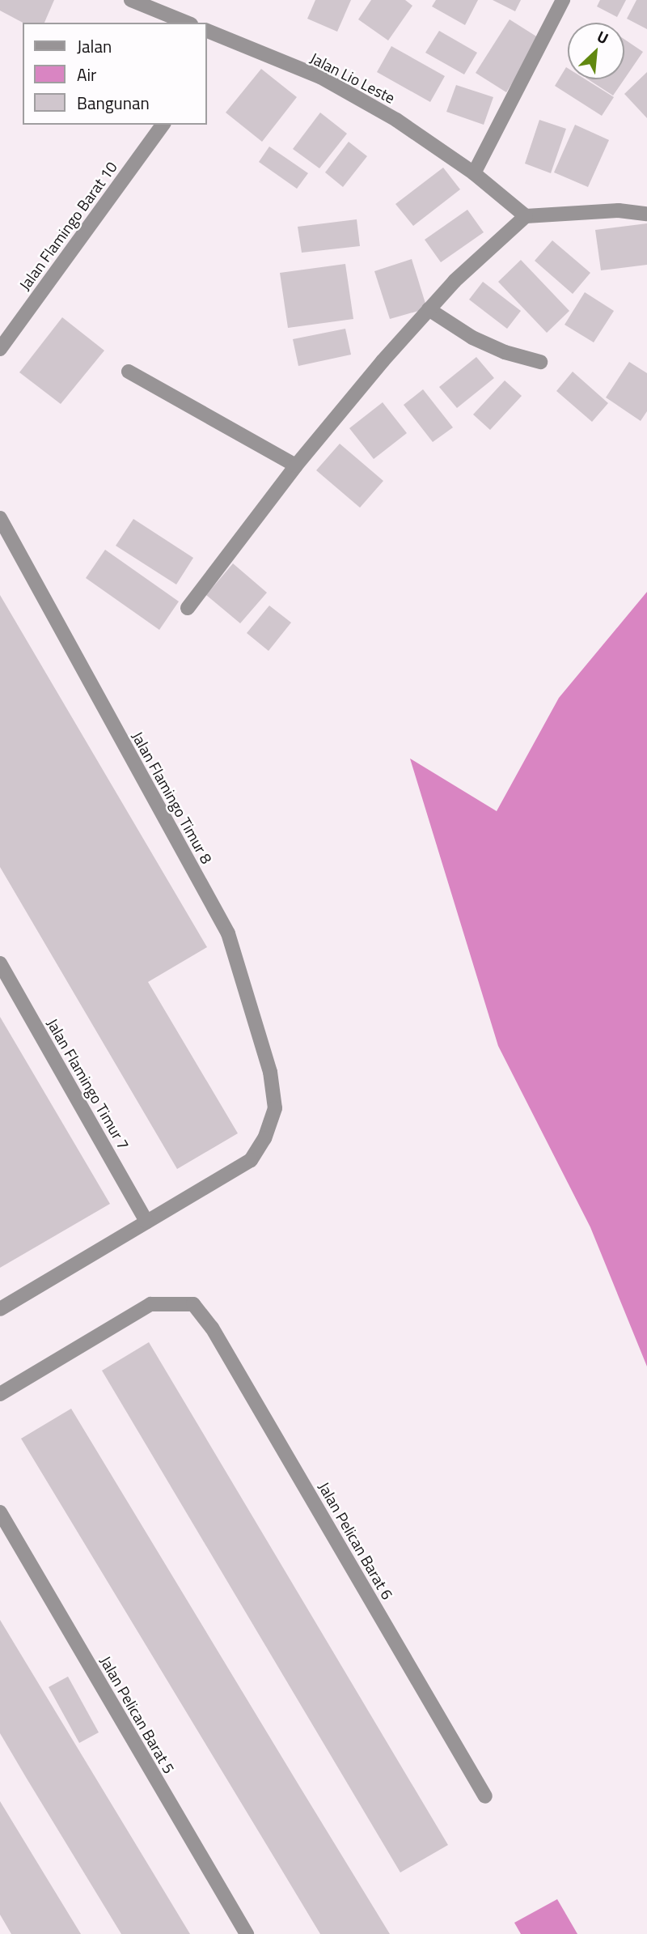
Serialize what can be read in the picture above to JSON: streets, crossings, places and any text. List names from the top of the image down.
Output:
{
  "streets": {
    "street": [
      "Jalan Lio Leste",
      "Jalan Flamingo Barat 10",
      "Jalan Flamingo Timur 8",
      "Jalan Flamingo Timur 7",
      "Jalan Pelican Barat 6",
      "Jalan Pelican Barat 5"
    ]
  },
  "crossings": [
    ["Jalan Flamingo Timur 8", "Jalan Flamingo Timur 7"]
  ],
  "legend": ["Jalan", "Air", "Bangunan"],
  "north": "top right"
}
